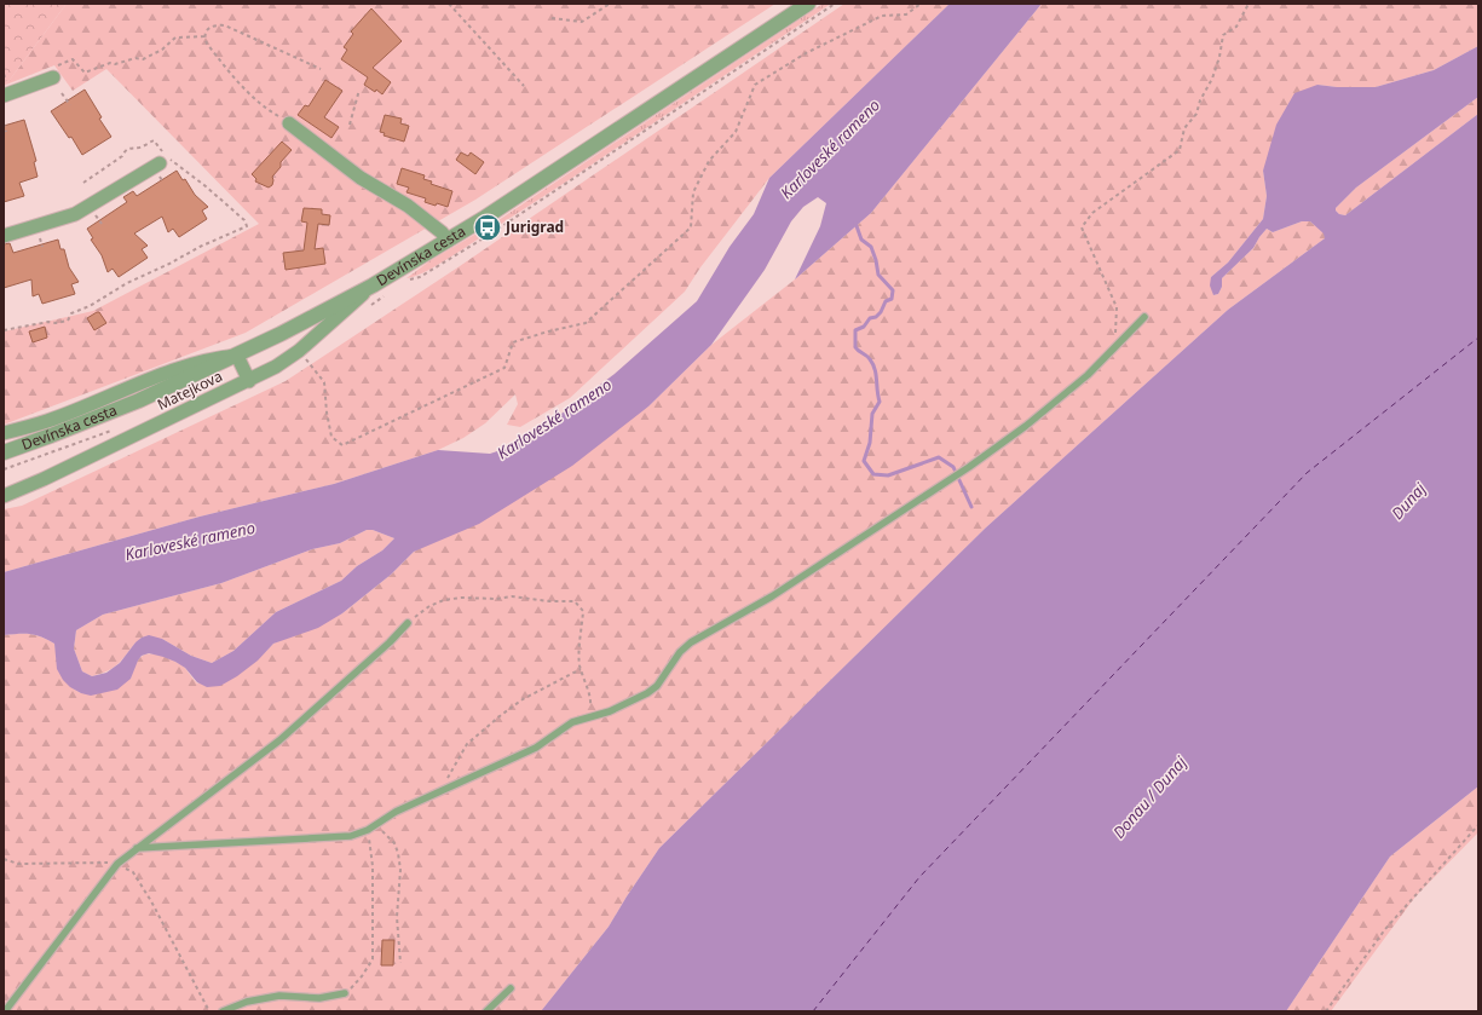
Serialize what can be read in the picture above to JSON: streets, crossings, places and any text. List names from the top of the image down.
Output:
{
  "streets": {
    "street": ["Devínska cesta", "Matejkova"]
  },
  "crossings": [
    ["Devínska cesta", "Matejkova"]
  ],
  "water": ["Karloveské rameno", "Dunaj", "Donau / Dunaj"],
  "places": {
    "bus stop": ["Jurigrad"]
  }
}
